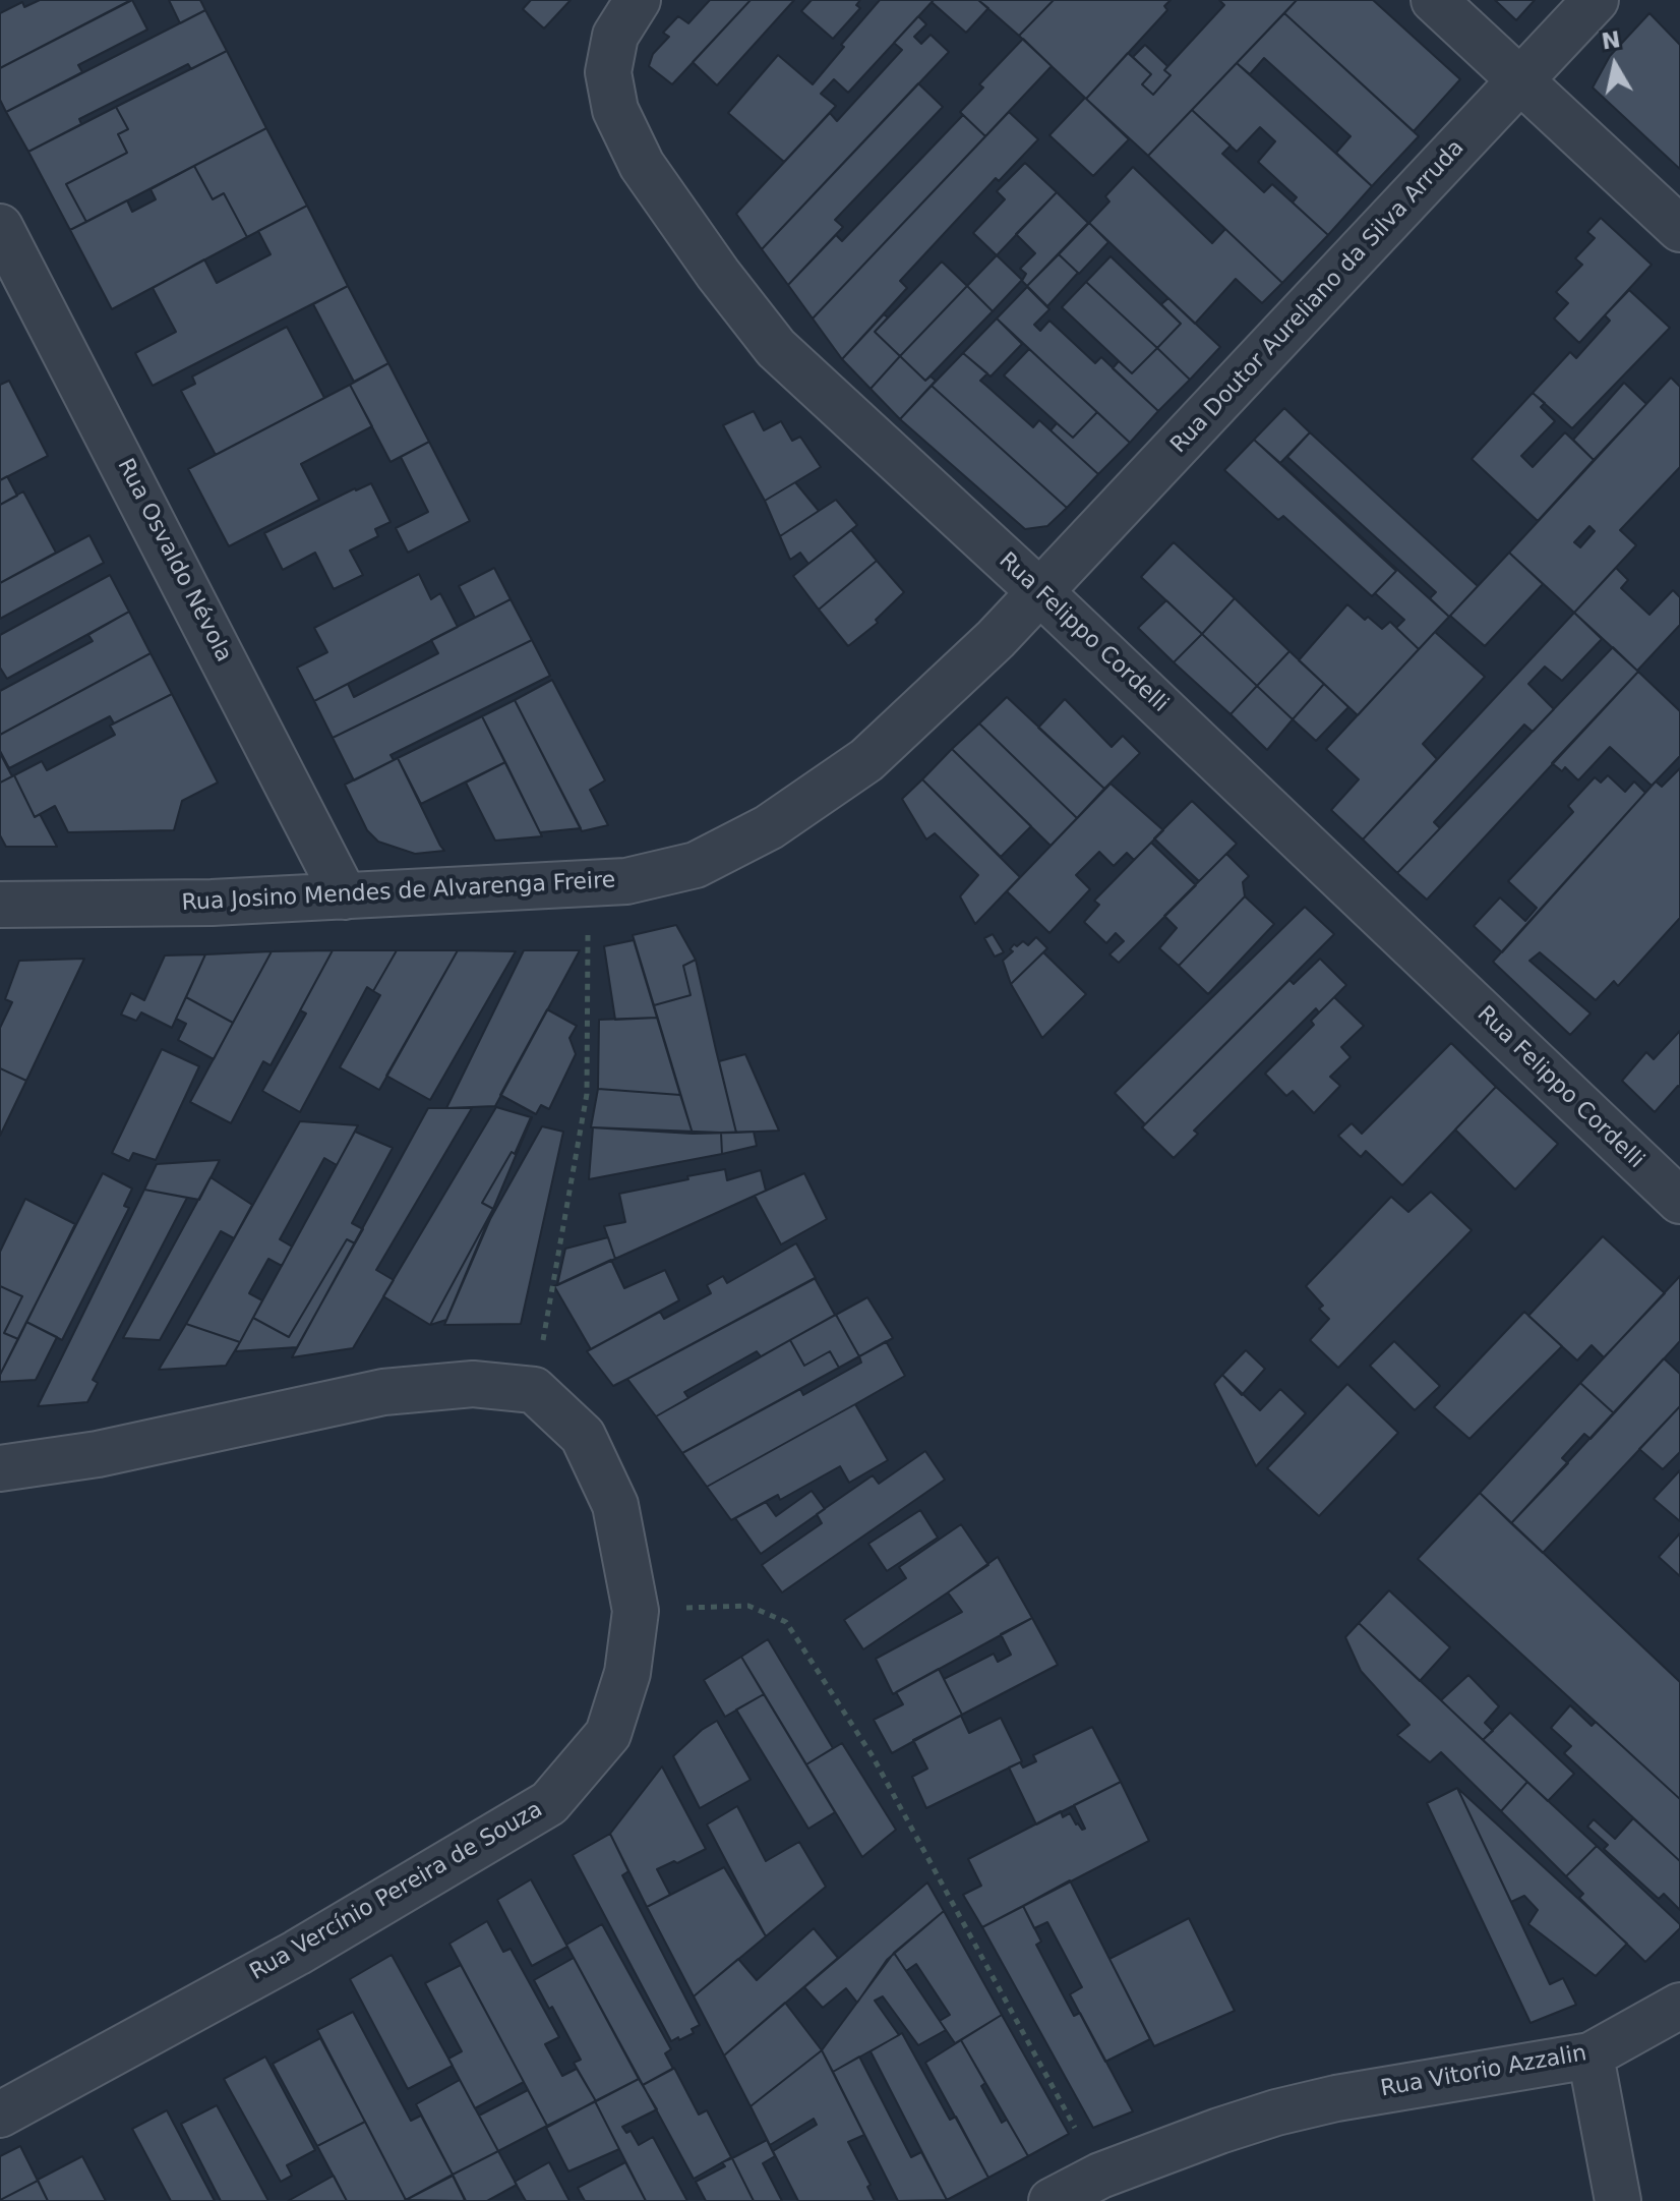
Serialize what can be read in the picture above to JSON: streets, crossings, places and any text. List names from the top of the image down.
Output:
{
  "streets": {
    "street": [
      "Rua Doutor Aureliano da Silva Arruda",
      "Rua Osvaldo Névola",
      "Rua Felippo Cordelli",
      "Rua Josino Mendes de Alvarenga Freire",
      "Rua Vercínio Pereira de Souza",
      "Rua Vitorio Azzalin"
    ]
  },
  "crossings": [
    ["Rua Doutor Aureliano da Silva Arruda", "Rua Felippo Cordelli"],
    ["Rua Doutor Aureliano da Silva Arruda", "Rua Josino Mendes de Alvarenga Freire"],
    ["Rua Osvaldo Névola", "Rua Josino Mendes de Alvarenga Freire"],
    ["Rua Felippo Cordelli", "Rua Josino Mendes de Alvarenga Freire"]
  ],
  "north": "top"
}
